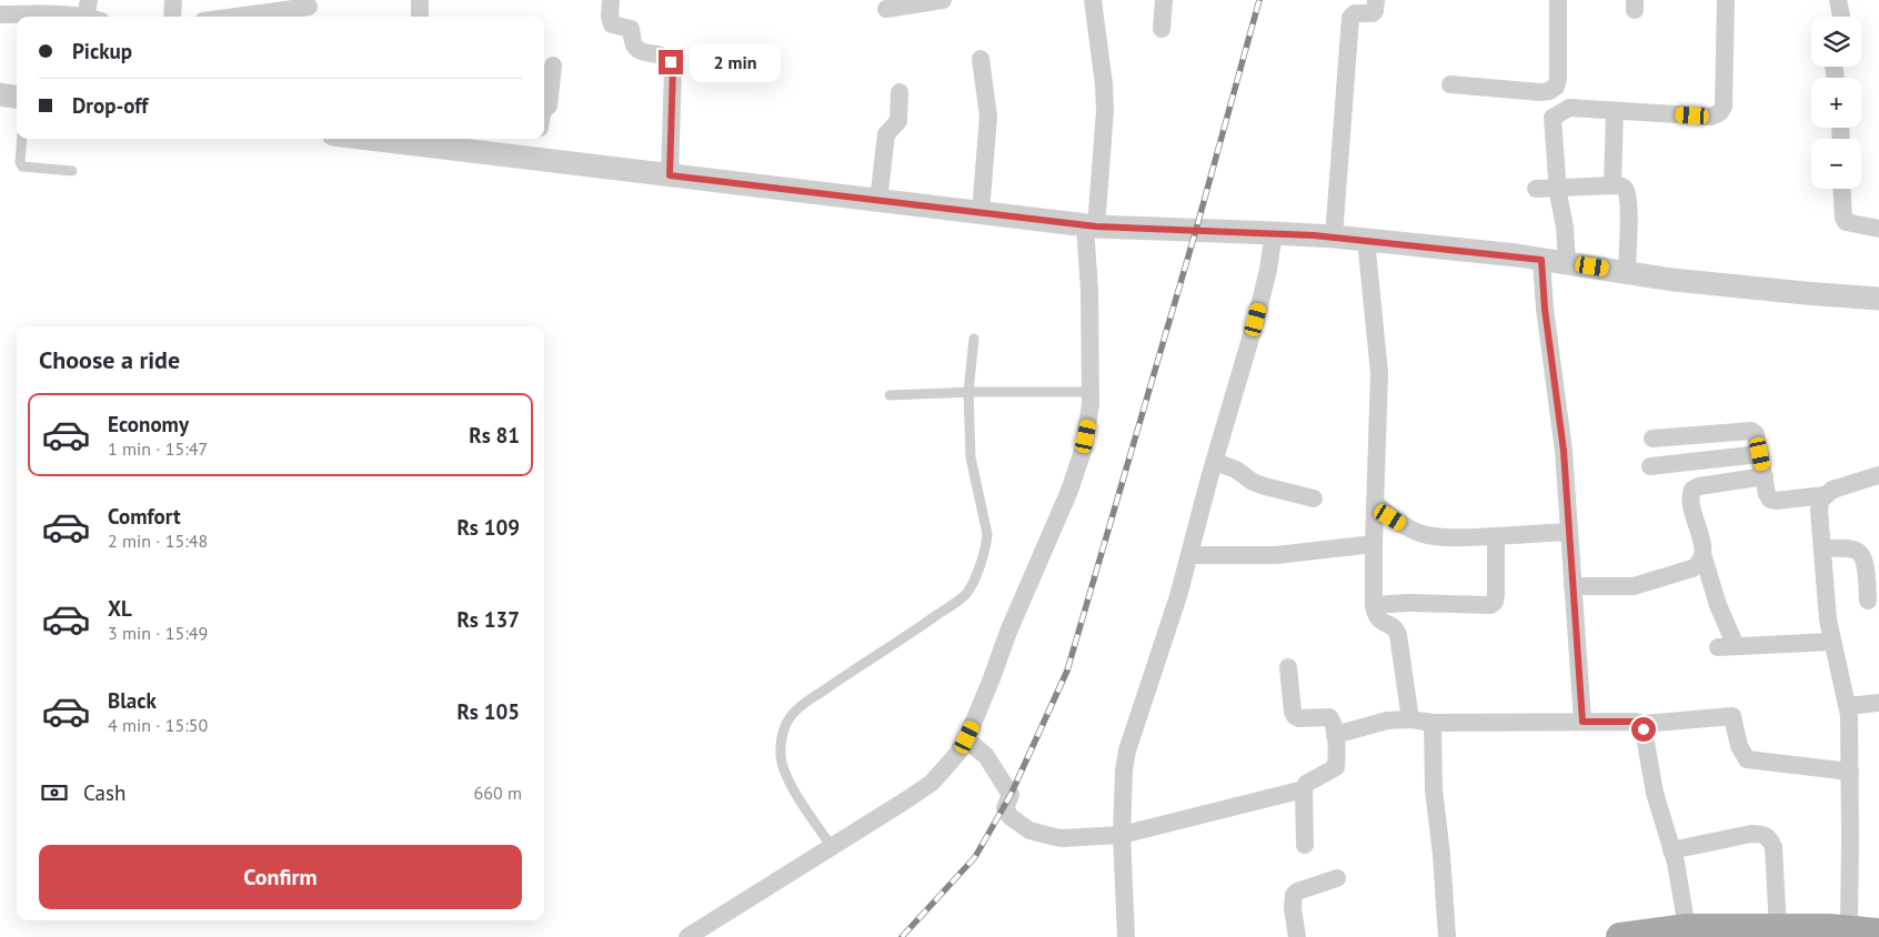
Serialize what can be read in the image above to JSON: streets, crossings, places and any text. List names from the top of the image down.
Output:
{
  "page": {
    "map_buttons": ["+", "−"],
    "banner": ["Pickup", "Drop-off"],
    "bubble": "2 min",
    "heading": "Choose a ride",
    "list": [
      {
        "name": "Economy",
        "note": "1 min · 15:47",
        "value": "Rs 81"
      },
      {
        "name": "Comfort",
        "note": "2 min · 15:48",
        "value": "Rs 109"
      },
      {
        "name": "XL",
        "note": "3 min · 15:49",
        "value": "Rs 137"
      },
      {
        "name": "Black",
        "note": "4 min · 15:50",
        "value": "Rs 105"
      }
    ],
    "pay": ["Cash", "660 m"],
    "buttons": "Confirm"
  }
}
